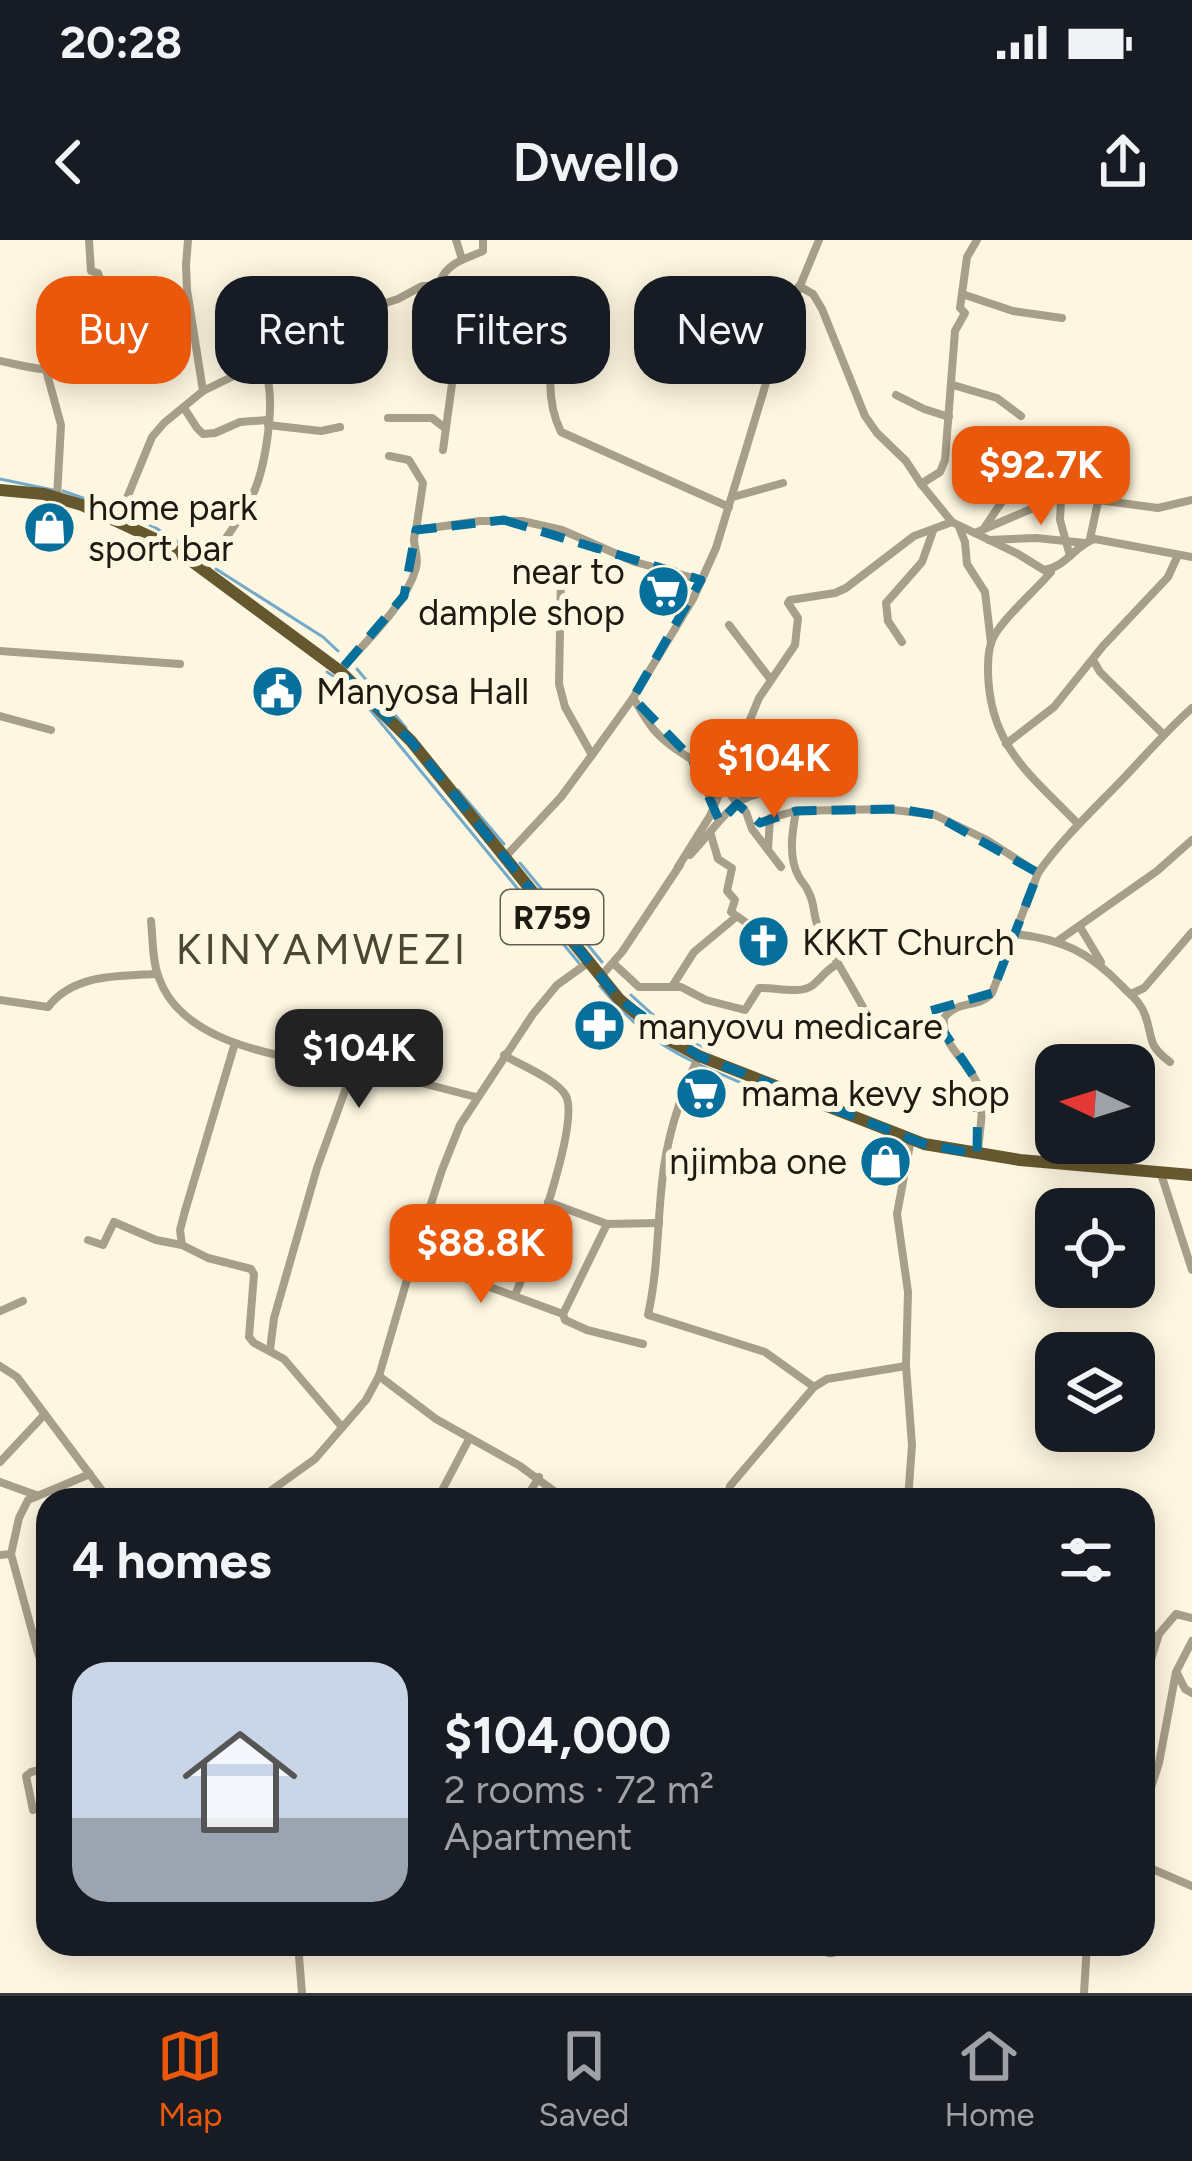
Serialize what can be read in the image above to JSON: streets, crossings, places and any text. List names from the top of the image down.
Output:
{
  "streets": {
    "main road": ["R759"]
  },
  "districts": ["KINYAMWEZI"],
  "places": {
    "shop": ["home park sport bar", "njimba one"],
    "supermarket": ["near to dample shop", "mama kevy shop"],
    "public building": ["Manyosa Hall"],
    "church": ["KKKT Church"],
    "pharmacy": ["manyovu medicare"]
  },
  "north": "left",
  "page": {
    "status": "20:28",
    "header": "Dwello",
    "chip": [
      "Buy",
      "Rent",
      "Filters",
      "New"
    ],
    "price": [
      "$92.7K",
      "$104K",
      "$104K",
      "$88.8K"
    ],
    "heading": "4 homes",
    "list": [
      {
        "name": "$104,000",
        "note": "2 rooms · 72 m² · Apartment"
      }
    ],
    "tabs": ["Map", "Saved", "Home"]
  }
}
